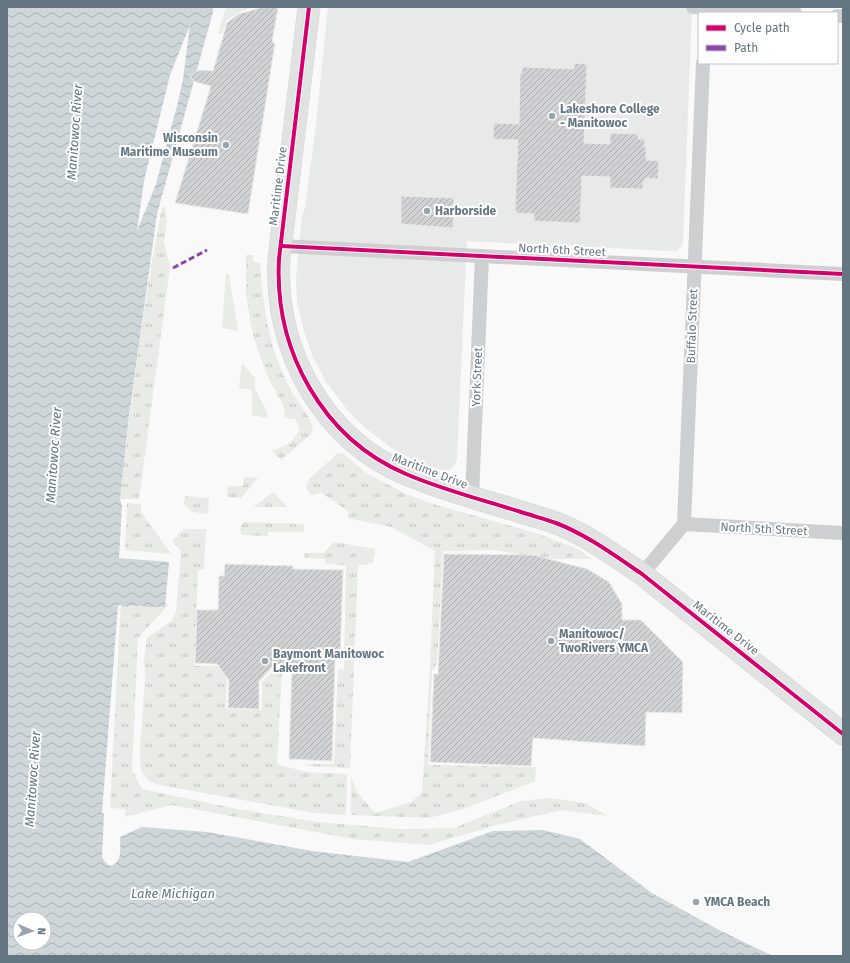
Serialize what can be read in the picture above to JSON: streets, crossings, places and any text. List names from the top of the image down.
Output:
{
  "streets": {
    "main road": ["Maritime Drive"],
    "street": [
      "North 6th Street",
      "Buffalo Street",
      "York Street",
      "North 5th Street"
    ]
  },
  "crossings": [
    ["Maritime Drive", "North 6th Street"],
    ["Maritime Drive", "York Street"],
    ["North 6th Street", "Buffalo Street"],
    ["North 6th Street", "York Street"],
    ["Buffalo Street", "North 5th Street"]
  ],
  "water": ["Manitowoc River", "Lake Michigan"],
  "places": [
    "Lakeshore College - Manitowoc",
    "Wisconsin Maritime Museum",
    "Harborside",
    "Manitowoc/ TwoRivers YMCA",
    "Baymont Manitowoc Lakefront",
    "YMCA Beach"
  ],
  "legend": ["Cycle path", "Path"],
  "north": "right"
}
